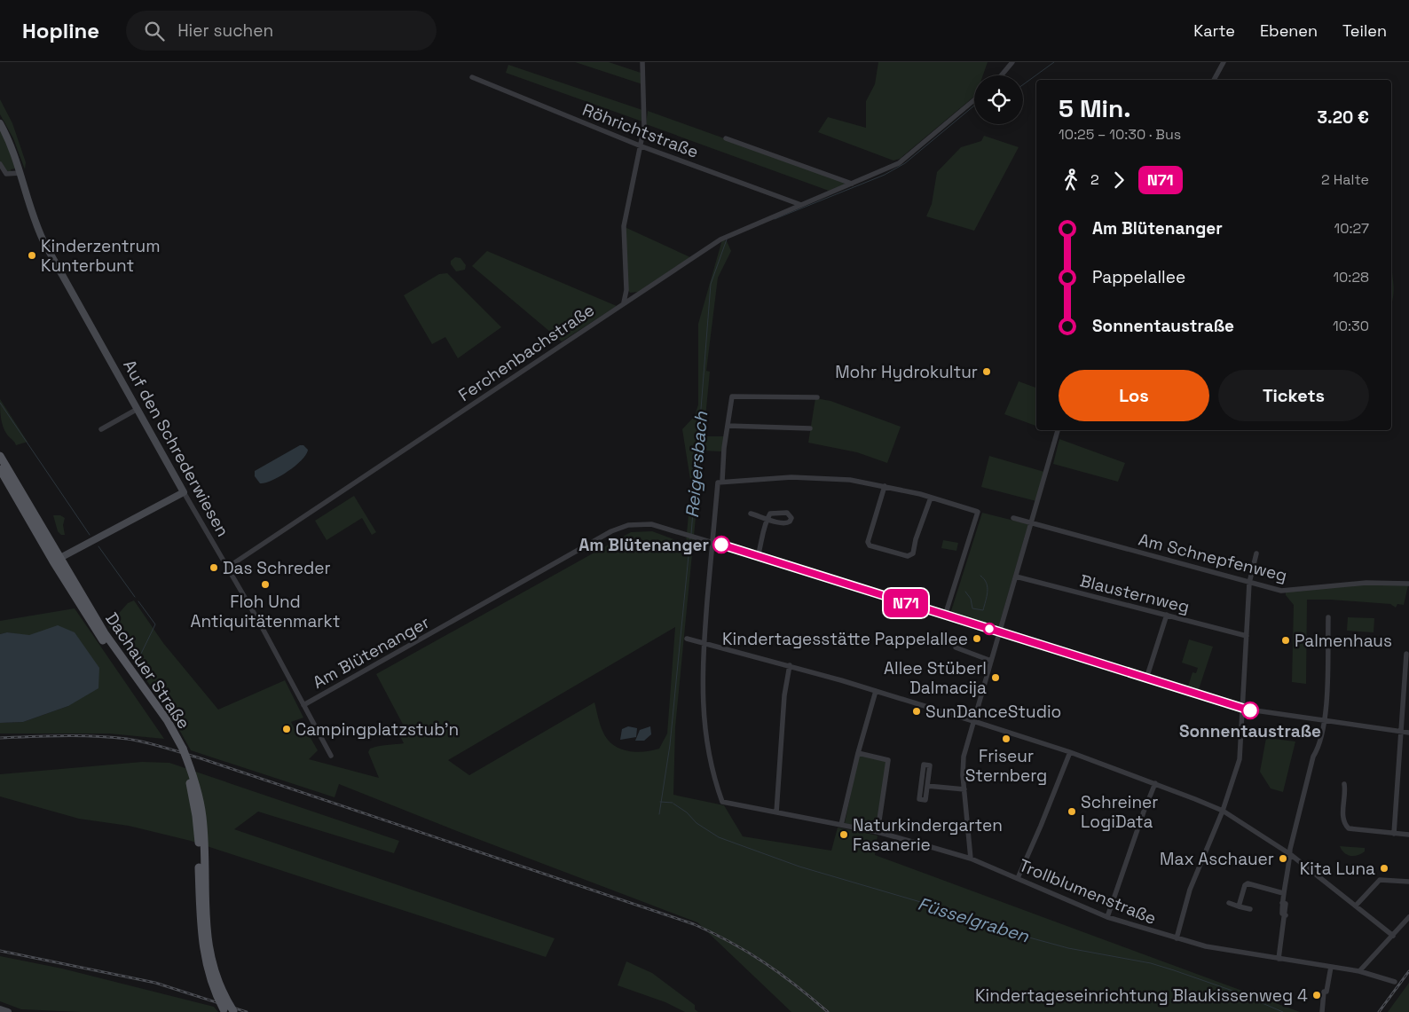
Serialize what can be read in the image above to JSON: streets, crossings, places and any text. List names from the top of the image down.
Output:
{
  "streets": {
    "main road": ["Dachauer Straße"],
    "street": [
      "Röhrichtstraße",
      "Ferchenbachstraße",
      "Auf den Schrederwiesen",
      "Am Schnepfenweg",
      "Blausternweg",
      "Am Blütenanger",
      "Trollblumenstraße"
    ]
  },
  "crossings": [
    ["Röhrichtstraße", "Ferchenbachstraße"],
    ["Ferchenbachstraße", "Auf den Schrederwiesen"],
    ["Auf den Schrederwiesen", "Am Blütenanger"]
  ],
  "water": ["Reigersbach", "Füsselgraben"],
  "places": [
    "Kinderzentrum Kunterbunt",
    "Mohr Hydrokultur",
    "Am Blütenanger",
    "Das Schreder",
    "Floh Und Antiquitätenmarkt",
    "Kindertagesstätte Pappelallee",
    "Palmenhaus",
    "Allee Stüberl Dalmacija",
    "Sonnentaustraße",
    "SunDanceStudio",
    "Campingplatzstub'n",
    "Friseur Sternberg",
    "Schreiner LogiData",
    "Naturkindergarten Fasanerie",
    "Max Aschauer",
    "Kita Luna",
    "Kindertageseinrichtung Blaukissenweg 4"
  ],
  "lines": ["bus line N71"],
  "page": {
    "header": "Hopline",
    "search": "Hier suchen",
    "nav": ["Karte", "Ebenen", "Teilen"],
    "on_map": "N71",
    "heading": ["5 Min.", "10:25 – 10:30 · Bus", "3.20 €"],
    "legs": ["2", "N71", "2 Halte"],
    "list": [
      {
        "name": "Am Blütenanger",
        "value": "10:27"
      },
      {
        "name": "Pappelallee",
        "value": "10:28"
      },
      {
        "name": "Sonnentaustraße",
        "value": "10:30"
      }
    ],
    "buttons": ["Los", "Tickets"]
  }
}
